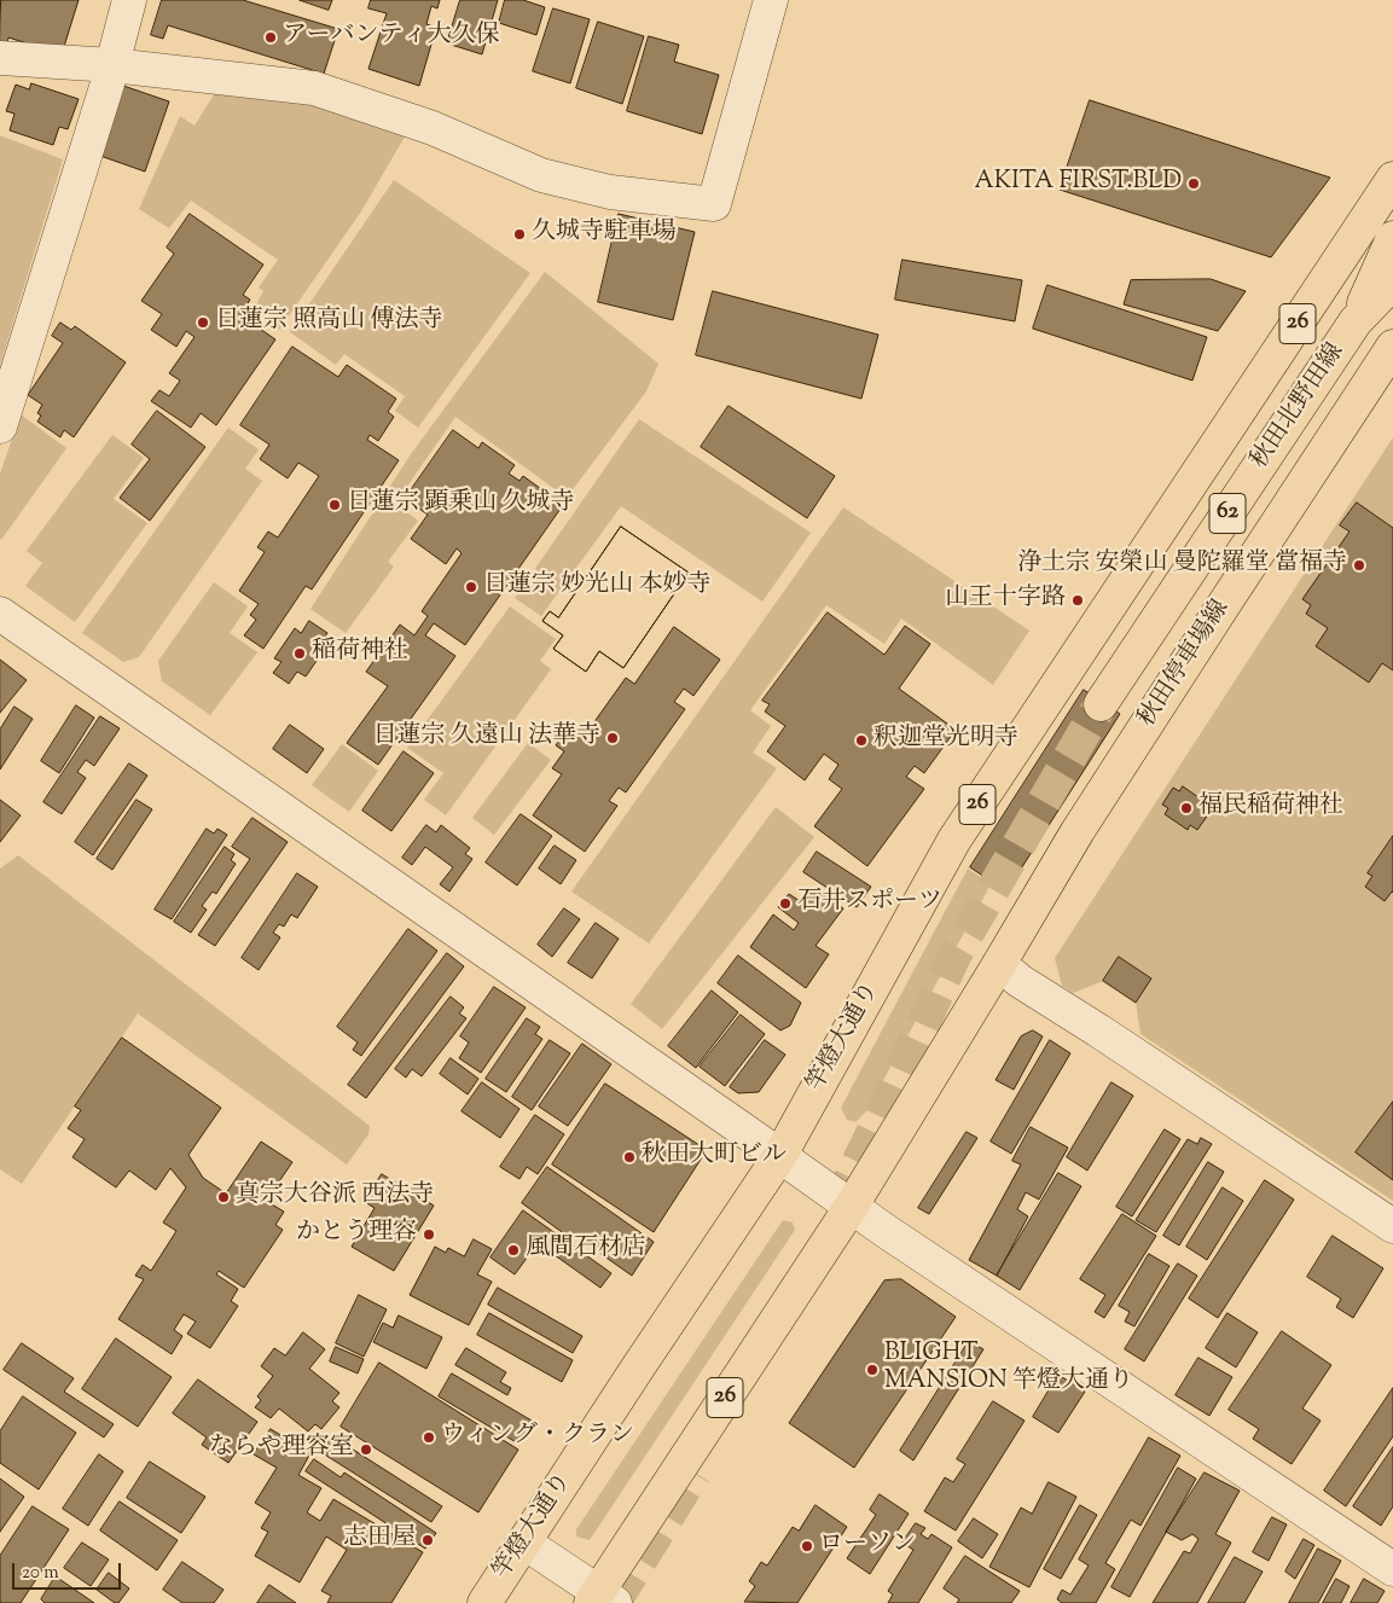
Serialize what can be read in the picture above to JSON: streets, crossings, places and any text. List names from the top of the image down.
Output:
{
  "streets": {
    "main road": [
      "26",
      "秋田北野田線",
      "62",
      "秋田停車場線",
      "竿燈大通り"
    ]
  },
  "crossings": [
    ["26", "秋田停車場線"],
    ["秋田北野田線", "62"]
  ],
  "places": [
    "アーバンティ大久保",
    "AKITA FIRST.BLD",
    "久城寺駐車場",
    "日蓮宗 照高山 傅法寺",
    "日蓮宗 顕乗山 久城寺",
    "浄土宗 安榮山 曼陀羅堂 當福寺",
    "日蓮宗 妙光山 本妙寺",
    "山王十字路",
    "稲荷神社",
    "日蓮宗 久遠山 法華寺",
    "釈迦堂光明寺",
    "福民稲荷神社",
    "石井スポーツ",
    "秋田大町ビル",
    "真宗大谷派 西法寺",
    "かとう理容",
    "風間石材店",
    "BLIGHT MANSION 竿燈大通り",
    "ウィング・クラン",
    "ならや理容室",
    "志田屋",
    "ローソン"
  ],
  "scale_bar": "20 m"
}
